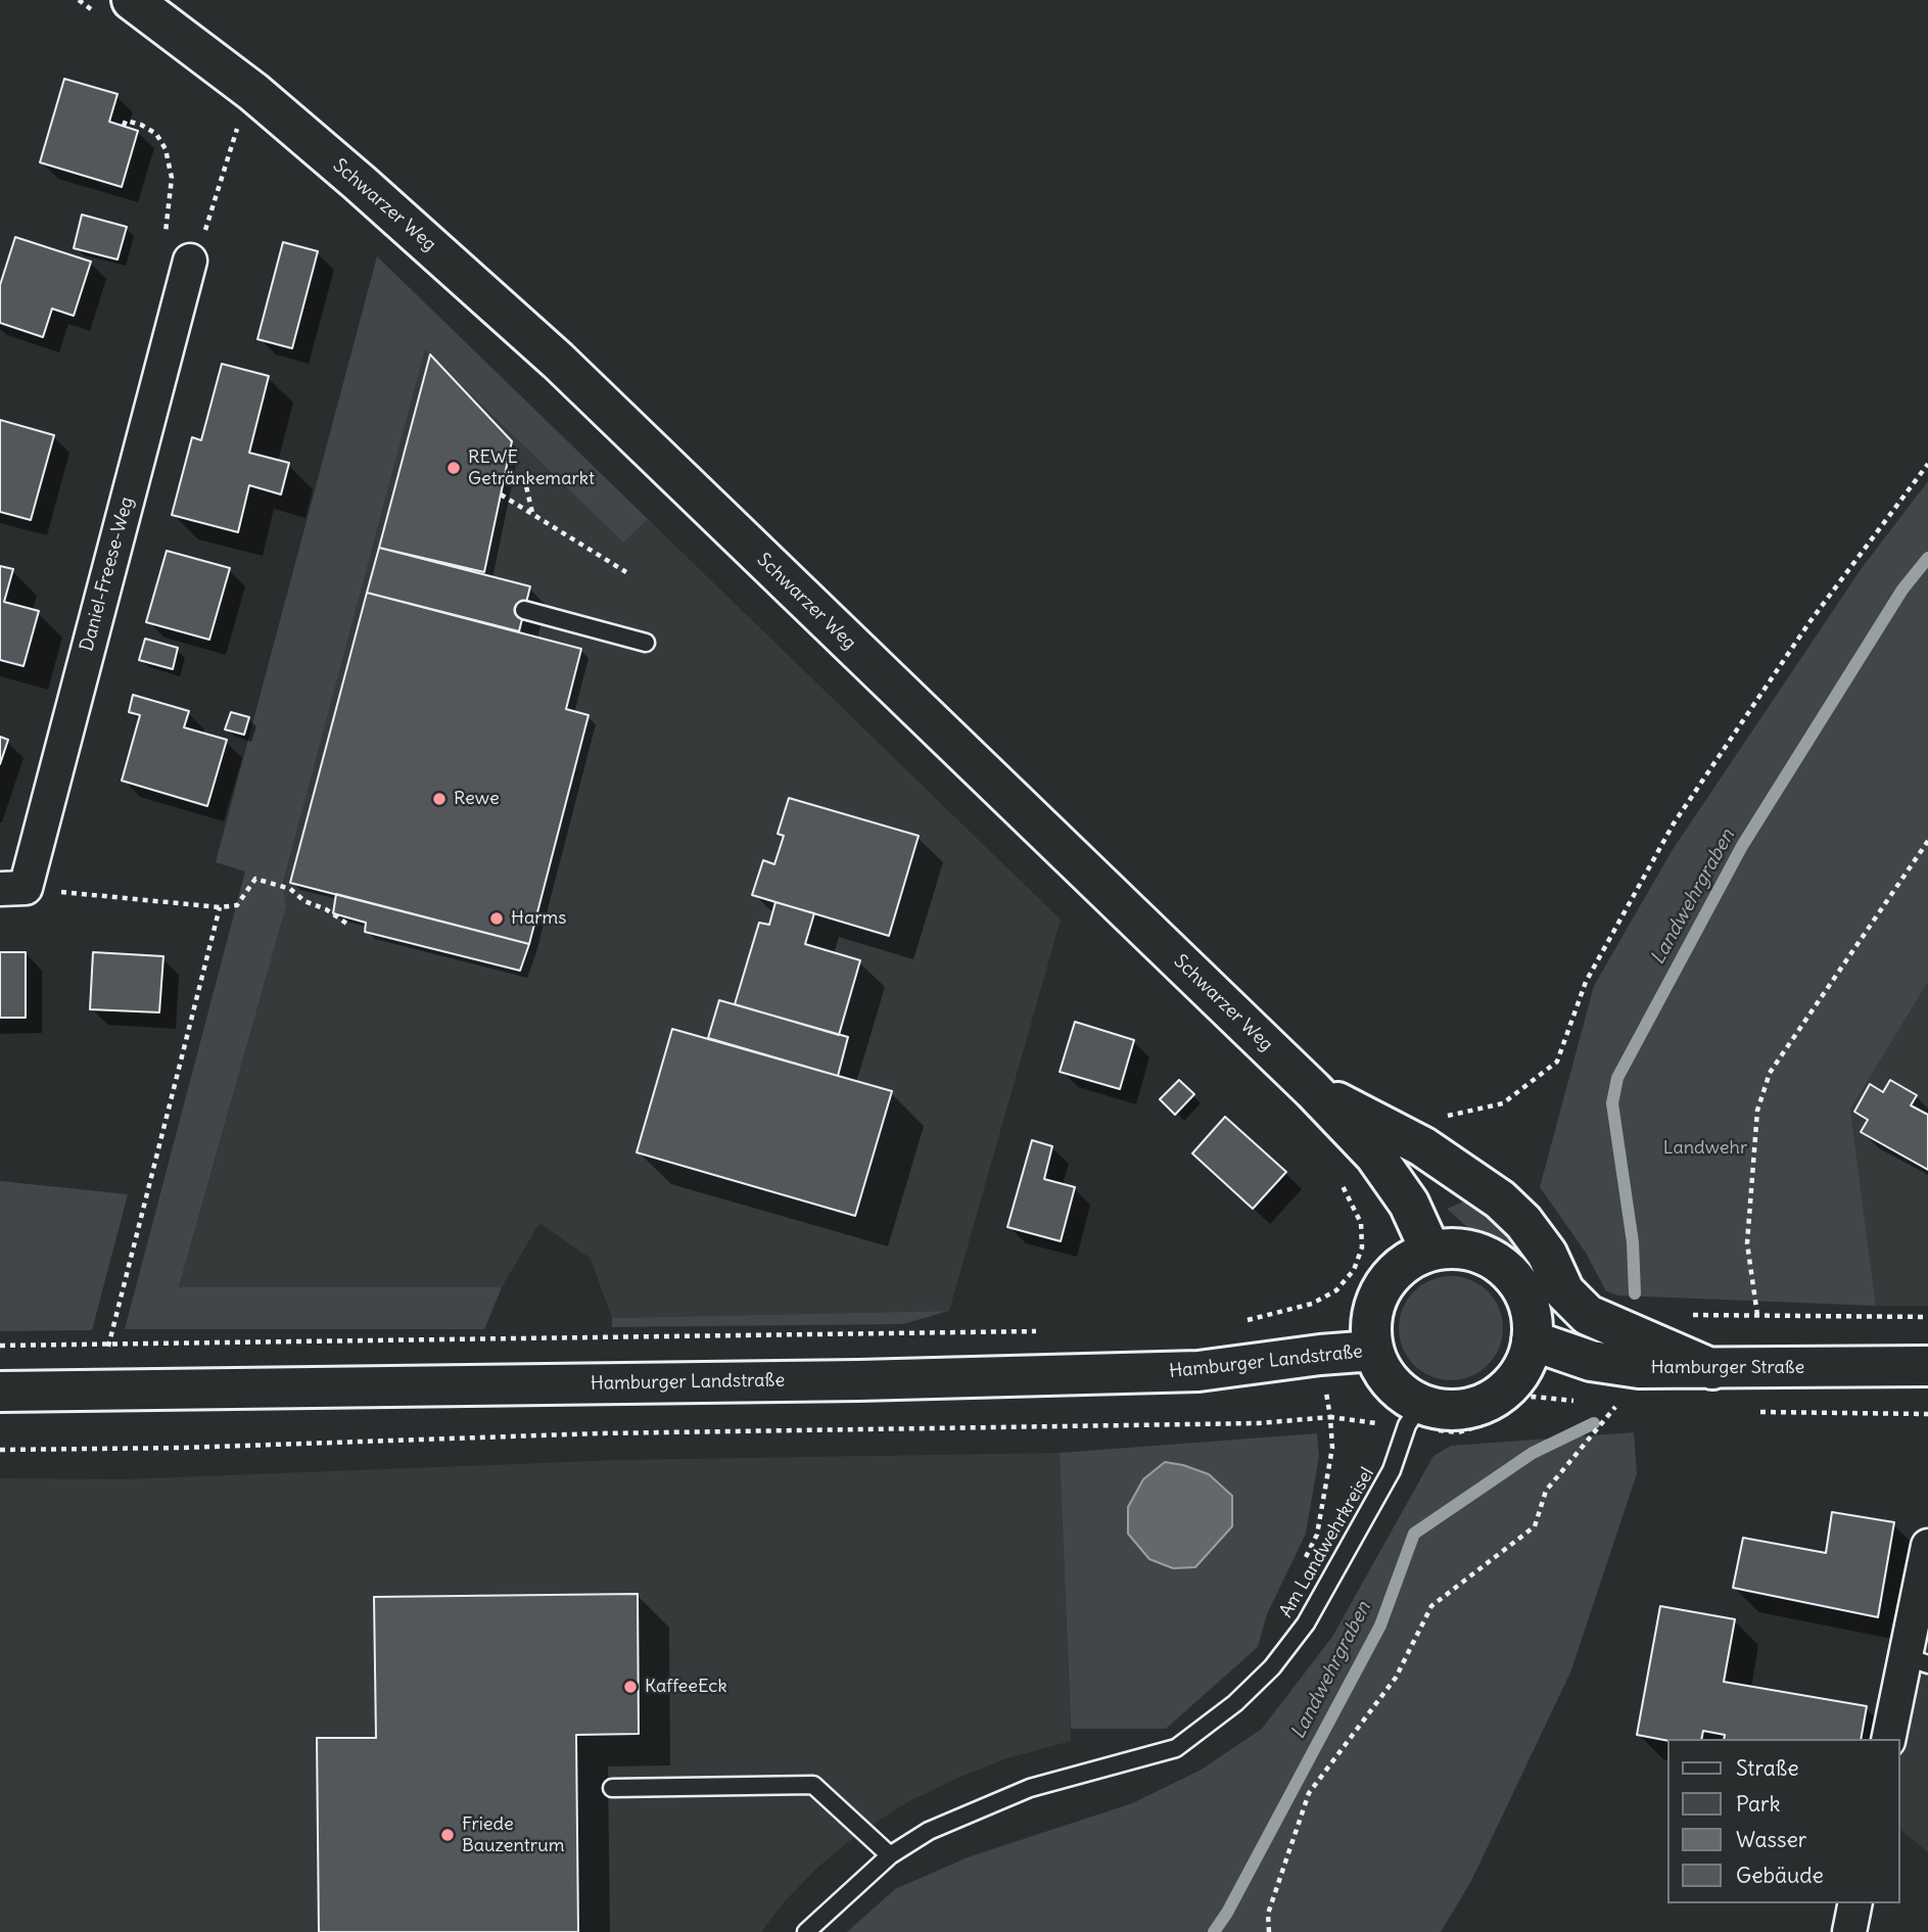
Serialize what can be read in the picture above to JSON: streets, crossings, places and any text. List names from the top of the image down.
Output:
{
  "streets": {
    "main road": ["Schwarzer Weg", "Hamburger Landstraße", "Hamburger Straße"],
    "street": ["Daniel-Freese-Weg"],
    "lane": ["Am Landwehrkreisel"]
  },
  "crossings": [
    ["Schwarzer Weg", "Hamburger Landstraße"],
    ["Schwarzer Weg", "Hamburger Straße"],
    ["Schwarzer Weg", "Am Landwehrkreisel"],
    ["Hamburger Landstraße", "Hamburger Straße"],
    ["Hamburger Landstraße", "Am Landwehrkreisel"],
    ["Hamburger Straße", "Am Landwehrkreisel"]
  ],
  "water": ["Landwehrgraben"],
  "parks": ["Landwehr"],
  "places": [
    "REWE Getränkemarkt",
    "Rewe",
    "Harms",
    "KaffeeEck",
    "Friede Bauzentrum"
  ],
  "legend": [
    "Straße",
    "Park",
    "Wasser",
    "Gebäude"
  ]
}
